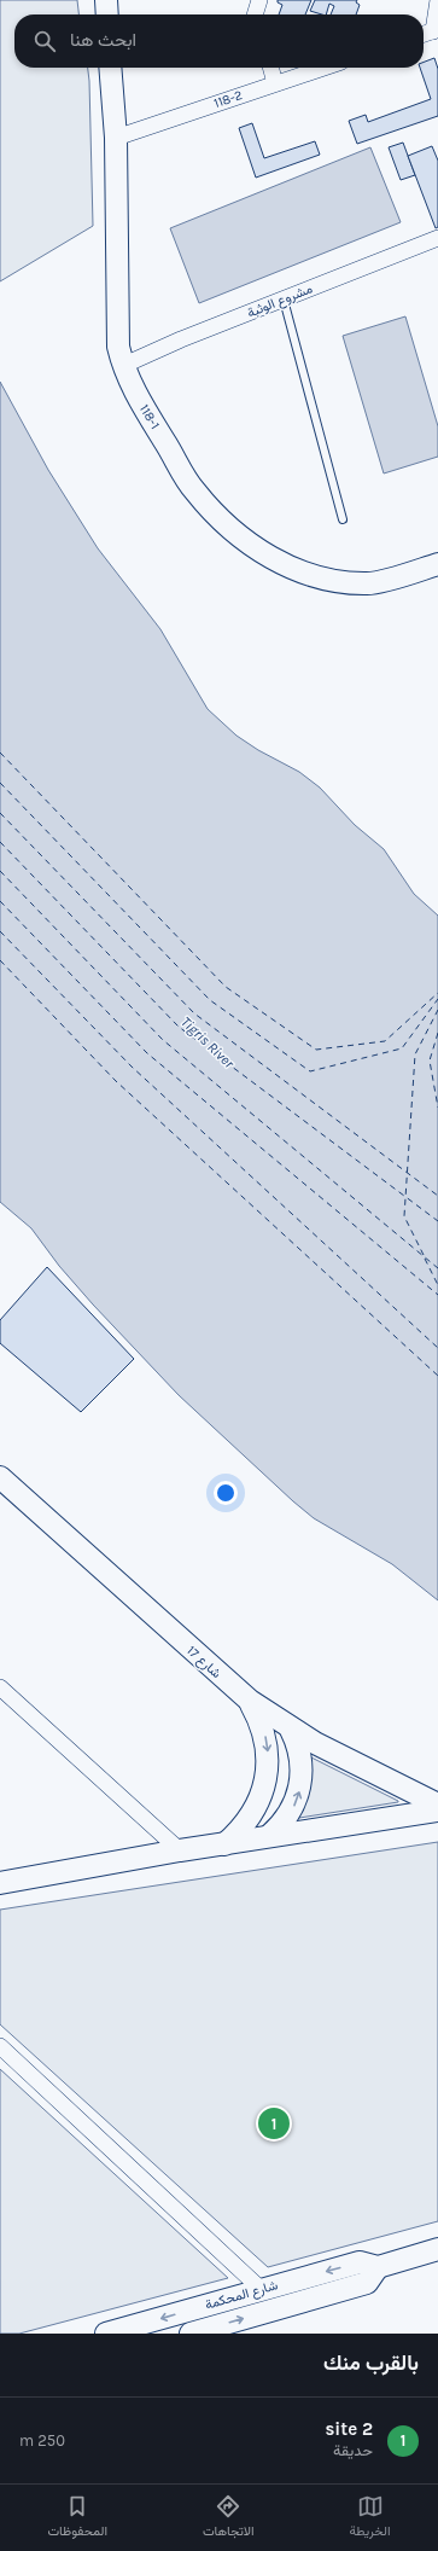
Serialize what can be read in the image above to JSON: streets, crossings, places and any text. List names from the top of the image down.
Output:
{
  "streets": {
    "street": [
      "118-2",
      "مشروع الوثبة",
      "118-1",
      "شارع 17",
      "شارع المحكمة"
    ]
  },
  "crossings": [
    ["118-2", "118-1"],
    ["مشروع الوثبة", "118-1"]
  ],
  "water": ["Tigris River"],
  "page": {
    "search": "ابحث هنا",
    "pins": "1",
    "heading": "بالقرب منك",
    "list": [
      {
        "mark": "1",
        "name": "site 2",
        "note": "حديقة",
        "value": "250 m"
      }
    ],
    "nav": ["الخريطة", "الاتجاهات", "المحفوظات"]
  }
}
